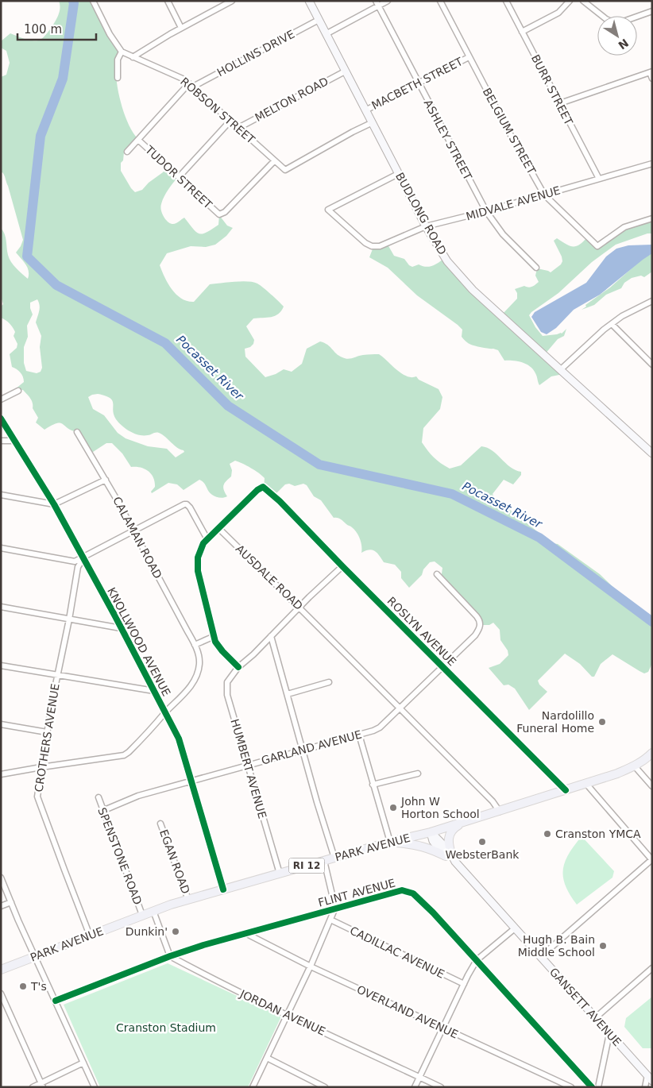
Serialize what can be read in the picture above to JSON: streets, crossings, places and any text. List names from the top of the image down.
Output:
{
  "streets": {
    "main road": [
      "BUDLONG ROAD",
      "PARK AVENUE",
      "RI 12",
      "GANSETT AVENUE"
    ],
    "street": [
      "HOLLINS DRIVE",
      "MACBETH STREET",
      "BURR STREET",
      "MELTON ROAD",
      "ROBSON STREET",
      "BELGIUM STREET",
      "ASHLEY STREET",
      "TUDOR STREET",
      "MIDVALE AVENUE",
      "CALAMAN ROAD",
      "AUSDALE ROAD",
      "ROSLYN AVENUE",
      "KNOLLWOOD AVENUE",
      "CROTHERS AVENUE",
      "GARLAND AVENUE",
      "HUMBERT AVENUE",
      "SPENSTONE ROAD",
      "EGAN ROAD",
      "FLINT AVENUE",
      "CADILLAC AVENUE",
      "OVERLAND AVENUE",
      "JORDAN AVENUE"
    ]
  },
  "crossings": [
    ["HOLLINS DRIVE", "ROBSON STREET"],
    ["HOLLINS DRIVE", "BUDLONG ROAD"],
    ["MACBETH STREET", "BELGIUM STREET"],
    ["MACBETH STREET", "ASHLEY STREET"],
    ["MACBETH STREET", "BUDLONG ROAD"],
    ["BURR STREET", "MIDVALE AVENUE"],
    ["MELTON ROAD", "ROBSON STREET"],
    ["MELTON ROAD", "BUDLONG ROAD"],
    ["ROBSON STREET", "TUDOR STREET"],
    ["ROBSON STREET", "BUDLONG ROAD"],
    ["BELGIUM STREET", "MIDVALE AVENUE"],
    ["ASHLEY STREET", "MIDVALE AVENUE"],
    ["MIDVALE AVENUE", "BUDLONG ROAD"],
    ["CALAMAN ROAD", "KNOLLWOOD AVENUE"],
    ["CALAMAN ROAD", "CROTHERS AVENUE"],
    ["AUSDALE ROAD", "ROSLYN AVENUE"],
    ["AUSDALE ROAD", "GARLAND AVENUE"],
    ["AUSDALE ROAD", "HUMBERT AVENUE"],
    ["AUSDALE ROAD", "PARK AVENUE"],
    ["ROSLYN AVENUE", "GARLAND AVENUE"],
    ["ROSLYN AVENUE", "HUMBERT AVENUE"],
    ["ROSLYN AVENUE", "PARK AVENUE"],
    ["KNOLLWOOD AVENUE", "CROTHERS AVENUE"],
    ["KNOLLWOOD AVENUE", "GARLAND AVENUE"],
    ["KNOLLWOOD AVENUE", "PARK AVENUE"],
    ["CROTHERS AVENUE", "PARK AVENUE"],
    ["GARLAND AVENUE", "HUMBERT AVENUE"],
    ["GARLAND AVENUE", "SPENSTONE ROAD"],
    ["HUMBERT AVENUE", "PARK AVENUE"],
    ["PARK AVENUE", "SPENSTONE ROAD"],
    ["PARK AVENUE", "EGAN ROAD"],
    ["PARK AVENUE", "GANSETT AVENUE"],
    ["FLINT AVENUE", "OVERLAND AVENUE"],
    ["FLINT AVENUE", "JORDAN AVENUE"]
  ],
  "water": ["Pocasset River"],
  "parks": ["Cranston Stadium"],
  "places": [
    "Nardolillo Funeral Home",
    "John W Horton School",
    "Cranston YMCA",
    "WebsterBank",
    "Dunkin'",
    "Hugh B. Bain Middle School",
    "T's"
  ],
  "scale_bar": "100 m",
  "north": "bottom right"
}
